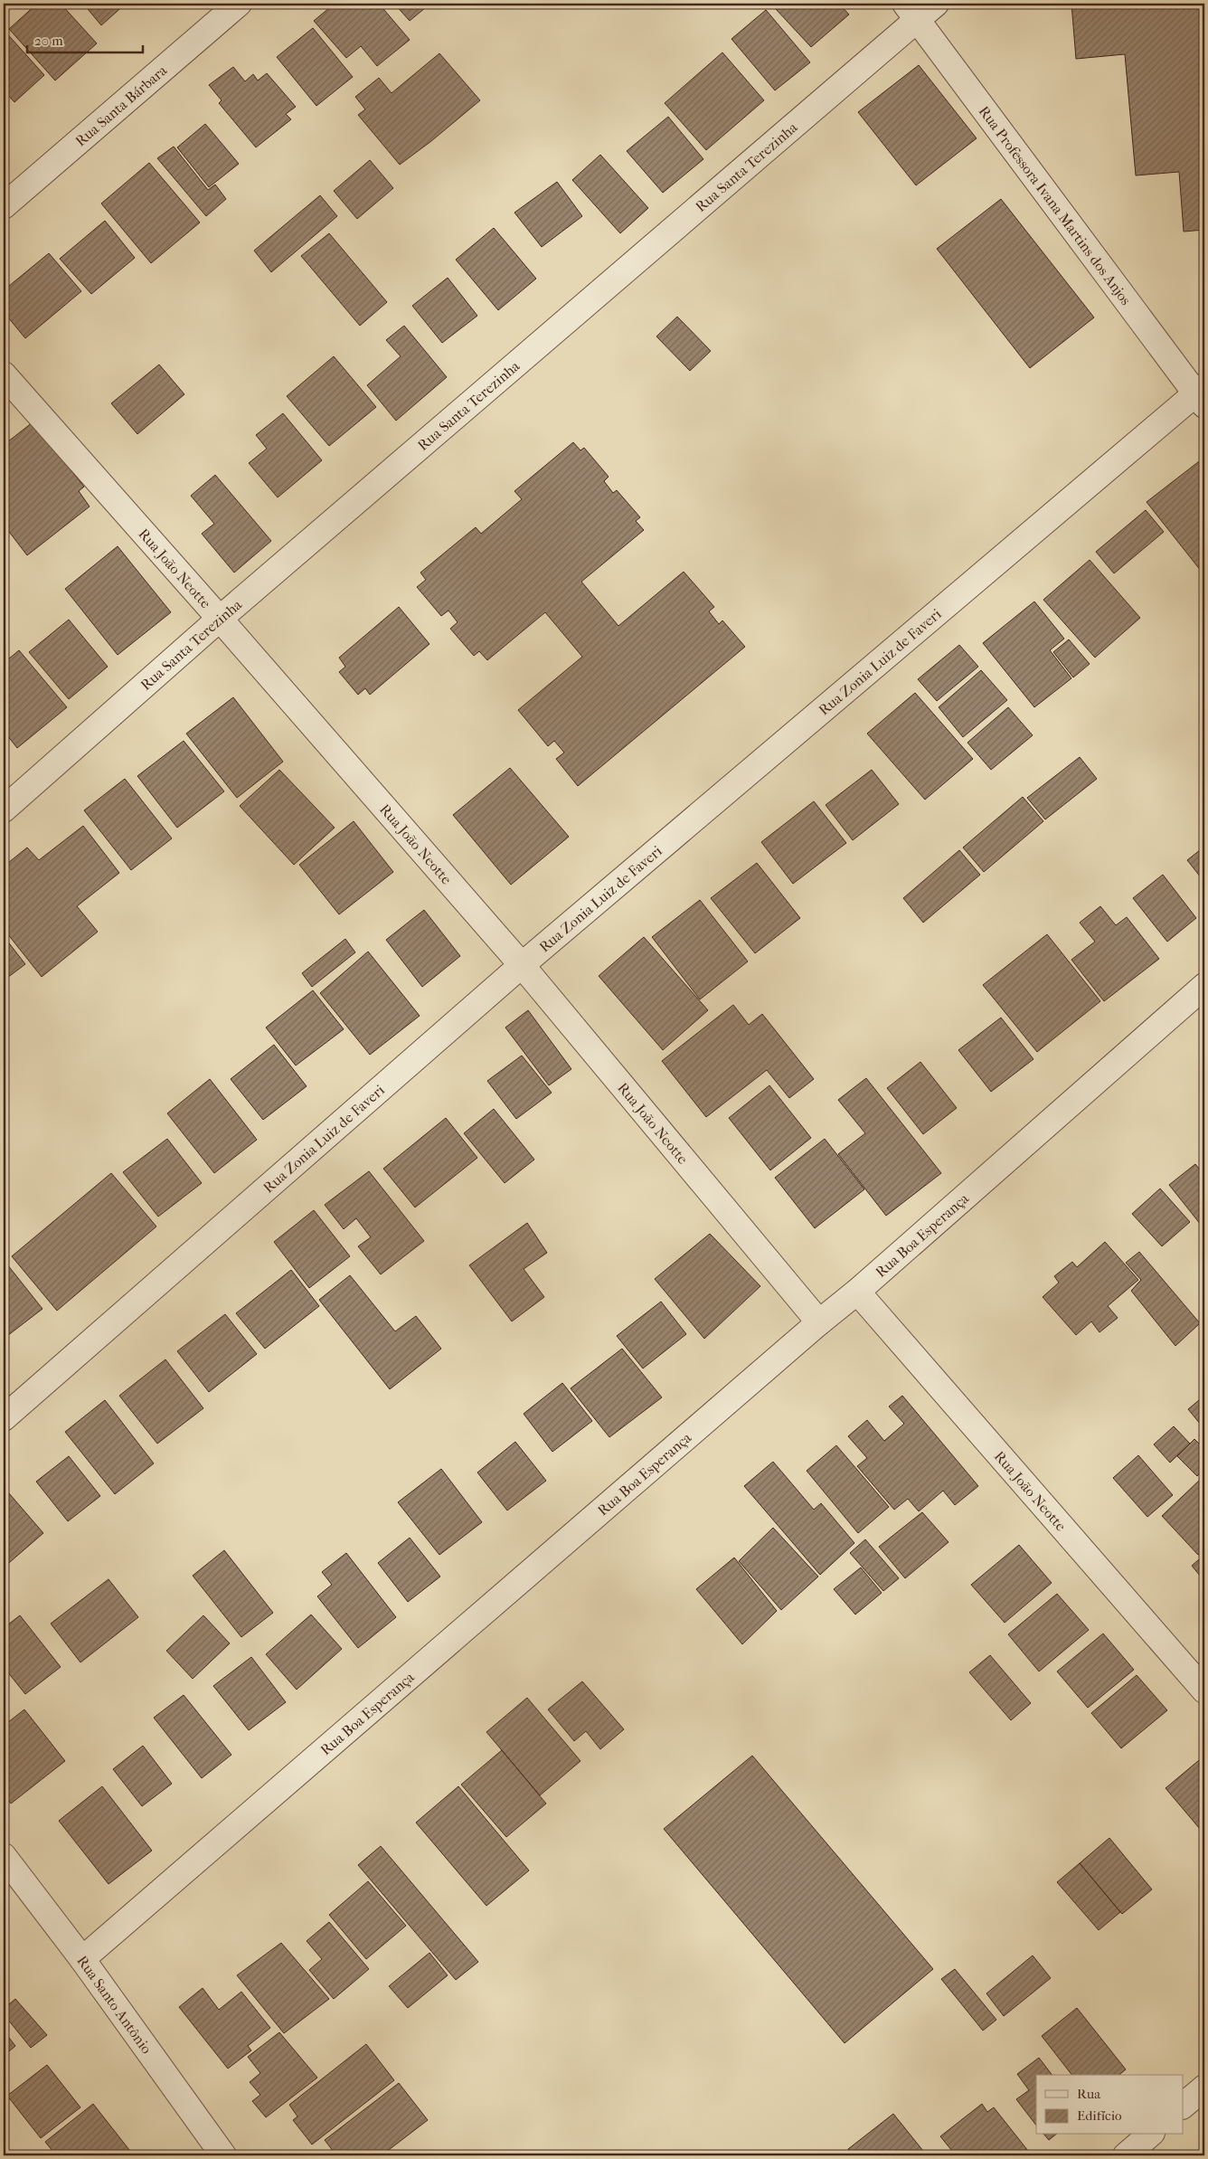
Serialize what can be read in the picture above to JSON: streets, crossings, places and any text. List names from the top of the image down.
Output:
{
  "streets": {
    "street": [
      "Rua Santa Bárbara",
      "Rua Santa Terezinha",
      "Rua Professora Ivana Martins dos Anjos",
      "Rua João Neotte",
      "Rua Zonia Luiz de Faveri",
      "Rua Boa Esperança",
      "Rua Santo Antônio"
    ]
  },
  "crossings": [
    ["Rua Santa Terezinha", "Rua Professora Ivana Martins dos Anjos"],
    ["Rua Santa Terezinha", "Rua João Neotte"],
    ["Rua Professora Ivana Martins dos Anjos", "Rua Zonia Luiz de Faveri"],
    ["Rua João Neotte", "Rua Zonia Luiz de Faveri"],
    ["Rua João Neotte", "Rua Boa Esperança"],
    ["Rua Boa Esperança", "Rua Santo Antônio"]
  ],
  "legend": ["Rua", "Edifício"],
  "scale_bar": "20 m"
}
